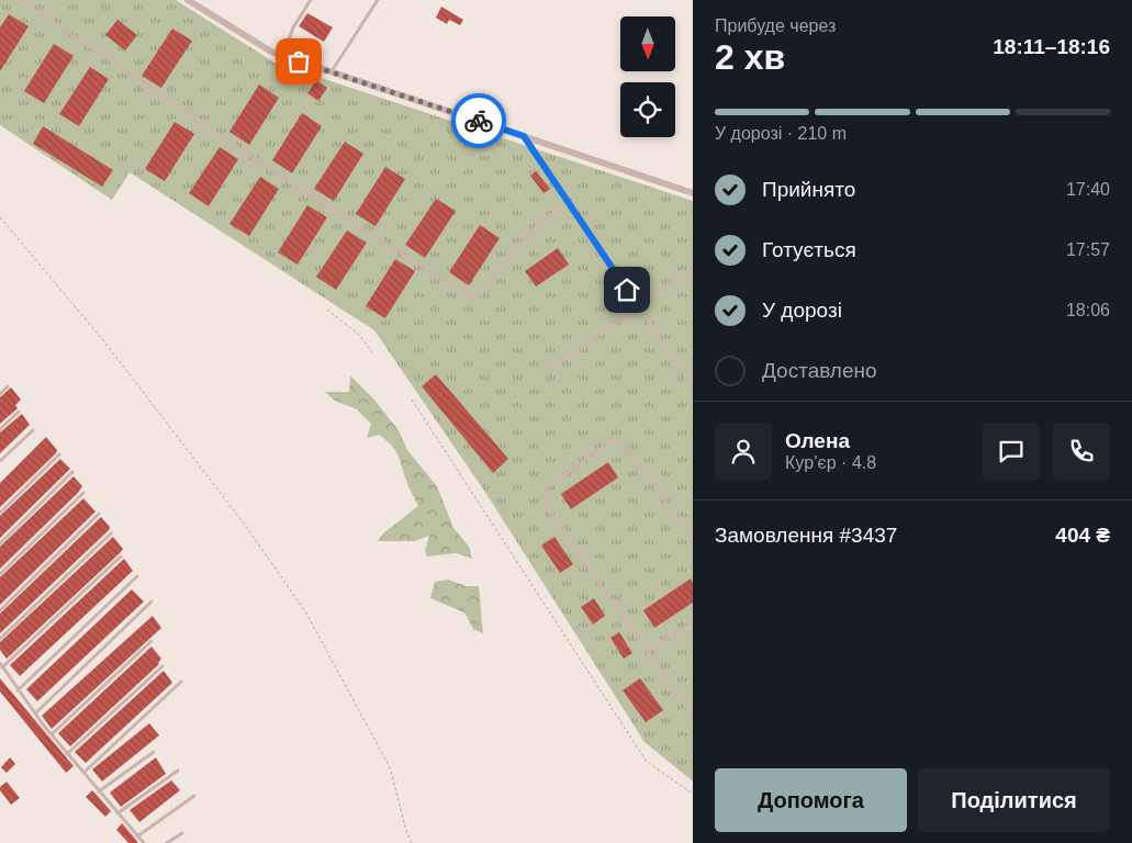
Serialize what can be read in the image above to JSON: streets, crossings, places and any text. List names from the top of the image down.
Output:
{
  "north": "bottom",
  "page": {
    "heading": ["2 хв", "Прибуде через", "18:11–18:16"],
    "panel": [
      "Олена",
      "Кур’єр · 4.8",
      "Замовлення #3437",
      "404 ₴"
    ],
    "bar": "У дорозі · 210 m",
    "list": [
      ["Прийнято", "17:40"],
      ["Готується", "17:57"],
      ["У дорозі", "18:06"],
      "Доставлено"
    ],
    "buttons": ["Допомога", "Поділитися"]
  }
}
